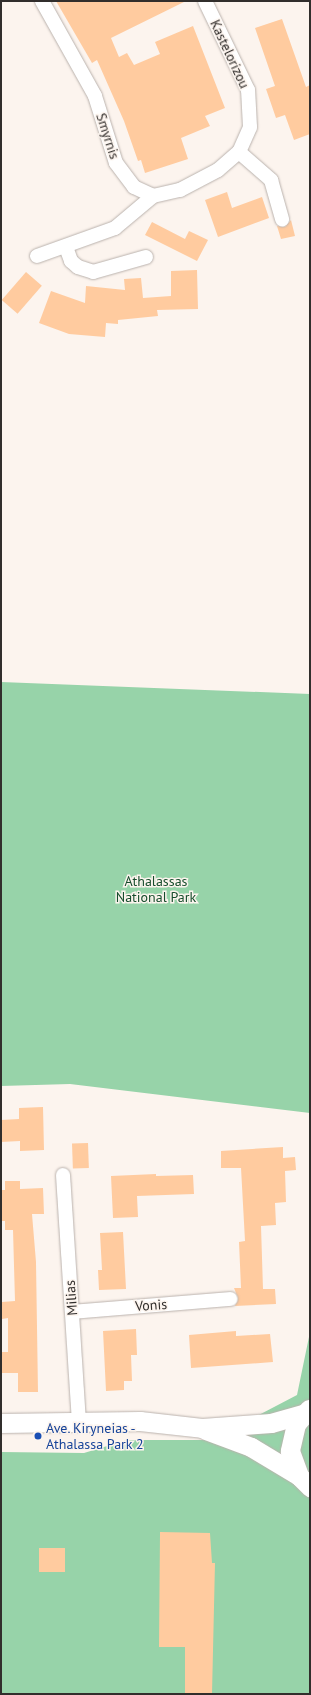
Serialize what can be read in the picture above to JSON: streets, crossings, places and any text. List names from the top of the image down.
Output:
{
  "streets": {
    "street": [
      "Kastelorizou",
      "Smyrnis",
      "Milias",
      "Vonis"
    ]
  },
  "crossings": [
    ["Kastelorizou", "Smyrnis"],
    ["Milias", "Vonis"]
  ],
  "parks": ["Athalassas National Park"],
  "places": ["Ave. Kiryneias - Athalassa Park 2"]
}
